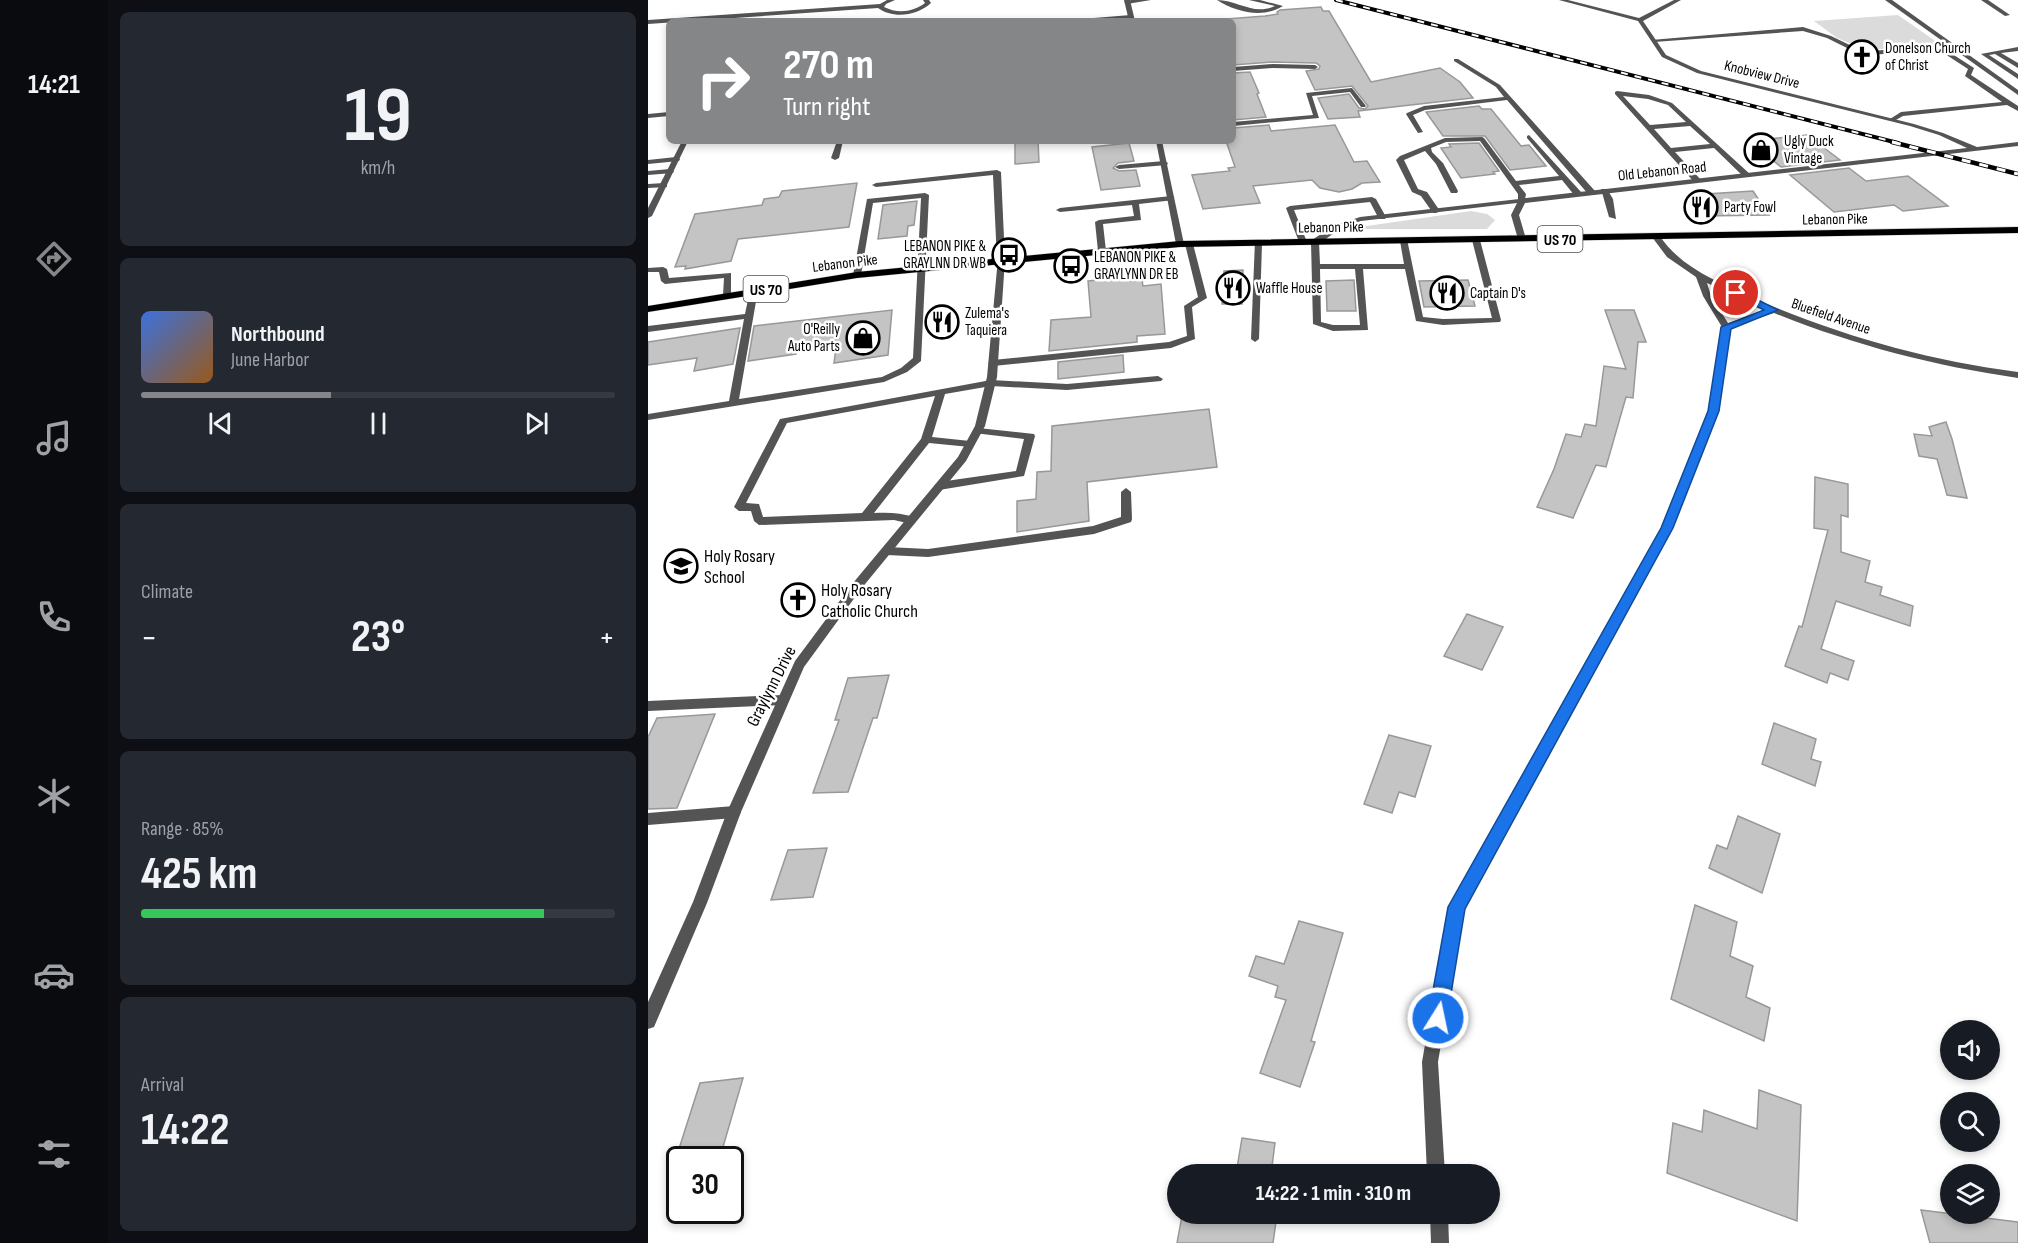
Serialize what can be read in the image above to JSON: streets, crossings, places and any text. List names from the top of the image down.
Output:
{
  "streets": {
    "main road": ["Lebanon Pike", "US 70"],
    "street": [
      "Knobview Drive",
      "Old Lebanon Road",
      "Bluefield Avenue",
      "Graylynn Drive"
    ]
  },
  "crossings": [
    ["Knobview Drive", "Old Lebanon Road"],
    ["Old Lebanon Road", "Lebanon Pike"],
    ["Lebanon Pike", "Bluefield Avenue"],
    ["Lebanon Pike", "Graylynn Drive"]
  ],
  "places": {
    "church": ["Donelson Church of Christ", "Holy Rosary Catholic Church"],
    "shop": ["Ugly Duck Vintage", "O'Reilly Auto Parts"],
    "restaurant": [
      "Party Fowl",
      "Waffle House",
      "Captain D's",
      "Zulema's Taquiera"
    ],
    "bus stop": ["LEBANON PIKE & GRAYLNN DR WB", "LEBANON PIKE & GRAYLYNN DR EB"],
    "school or university": ["Holy Rosary School"]
  },
  "page": {
    "tabs": "14:21",
    "tile": [
      ["19", "km/h"],
      "Climate",
      ["Range · 85%", "425 km"],
      ["Arrival", "14:22"]
    ],
    "turn": ["270 m", "Turn right"],
    "song": ["Northbound", "June Harbor"],
    "heat": ["−", "23°", "+"],
    "limit": "30",
    "trip": "14:22 · 1 min · 310 m"
  }
}
